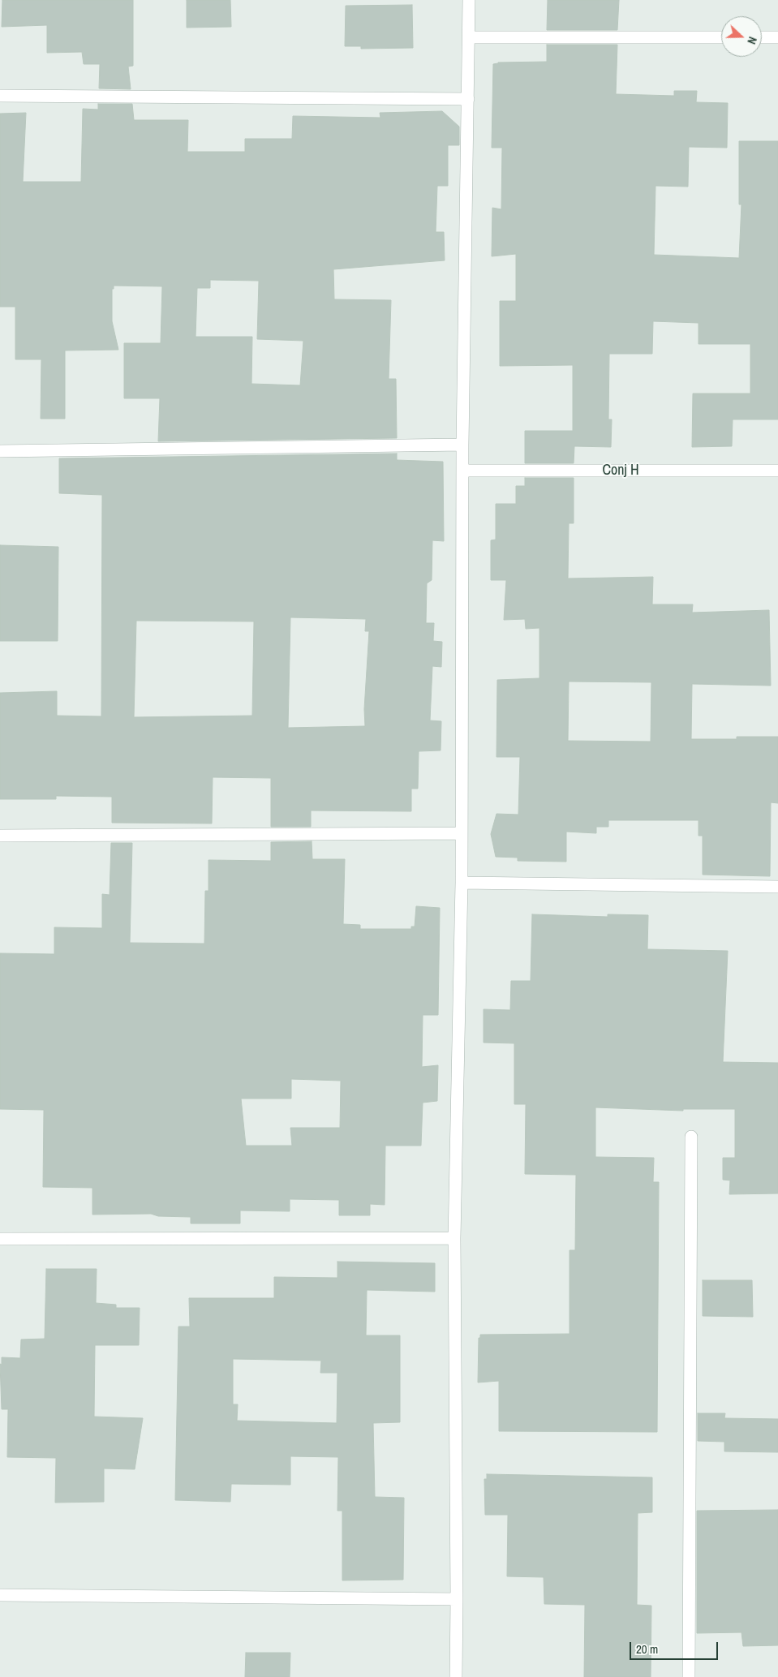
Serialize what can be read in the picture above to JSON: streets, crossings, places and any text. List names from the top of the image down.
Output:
{
  "streets": {
    "street": ["Conj H"]
  },
  "scale_bar": "20 m",
  "north": "right"
}
